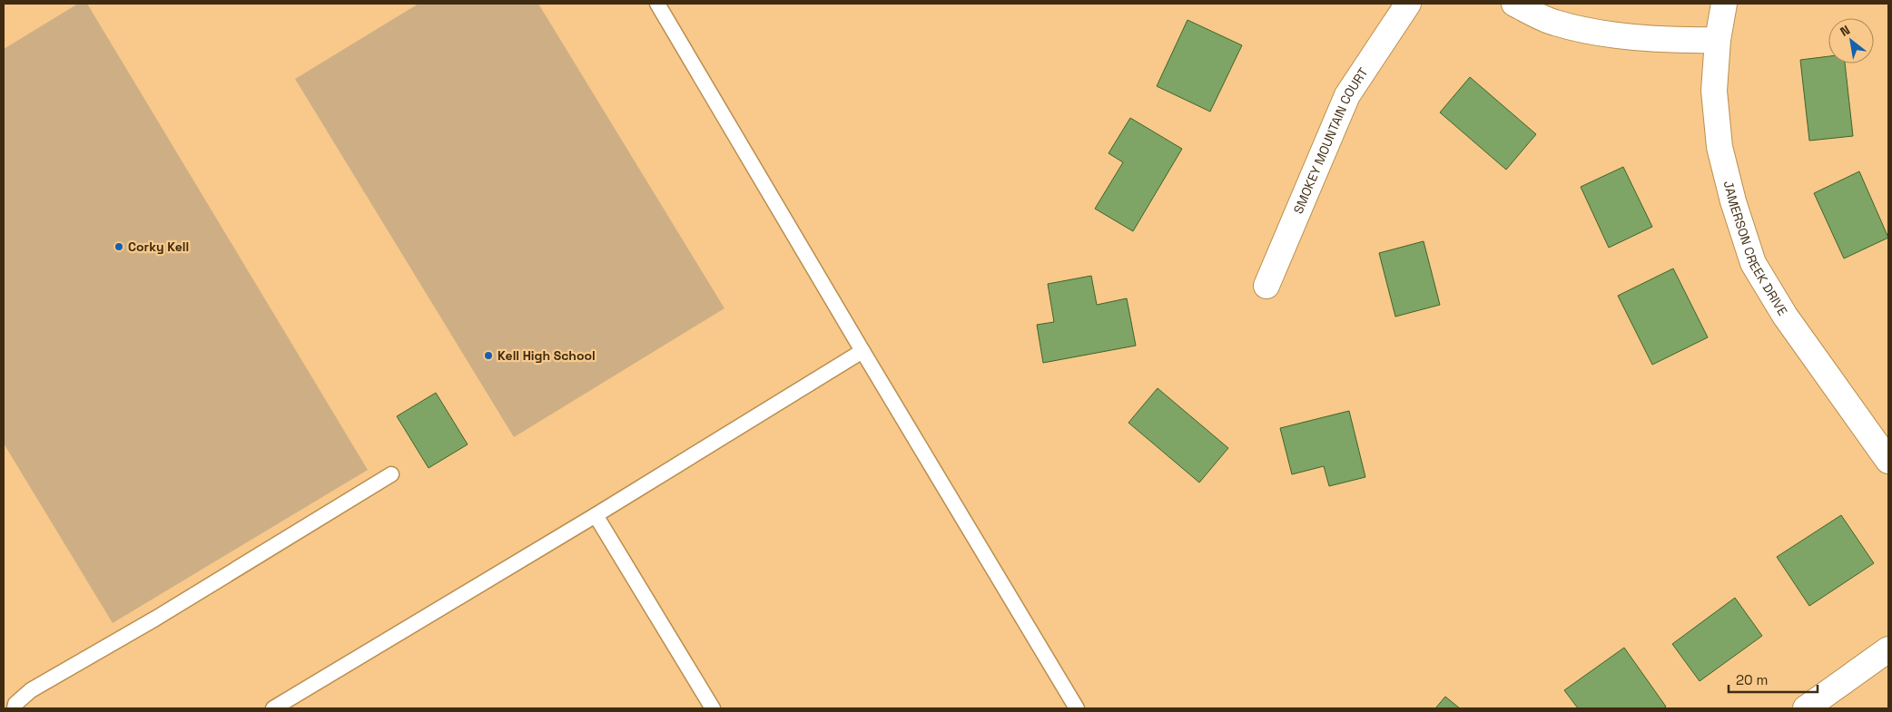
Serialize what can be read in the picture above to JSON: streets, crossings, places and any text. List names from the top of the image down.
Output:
{
  "streets": {
    "street": ["SMOKEY MOUNTAIN COURT", "JAMERSON CREEK DRIVE"]
  },
  "places": ["Corky Kell", "Kell High School"],
  "scale_bar": "20 m",
  "north": "top left"
}
